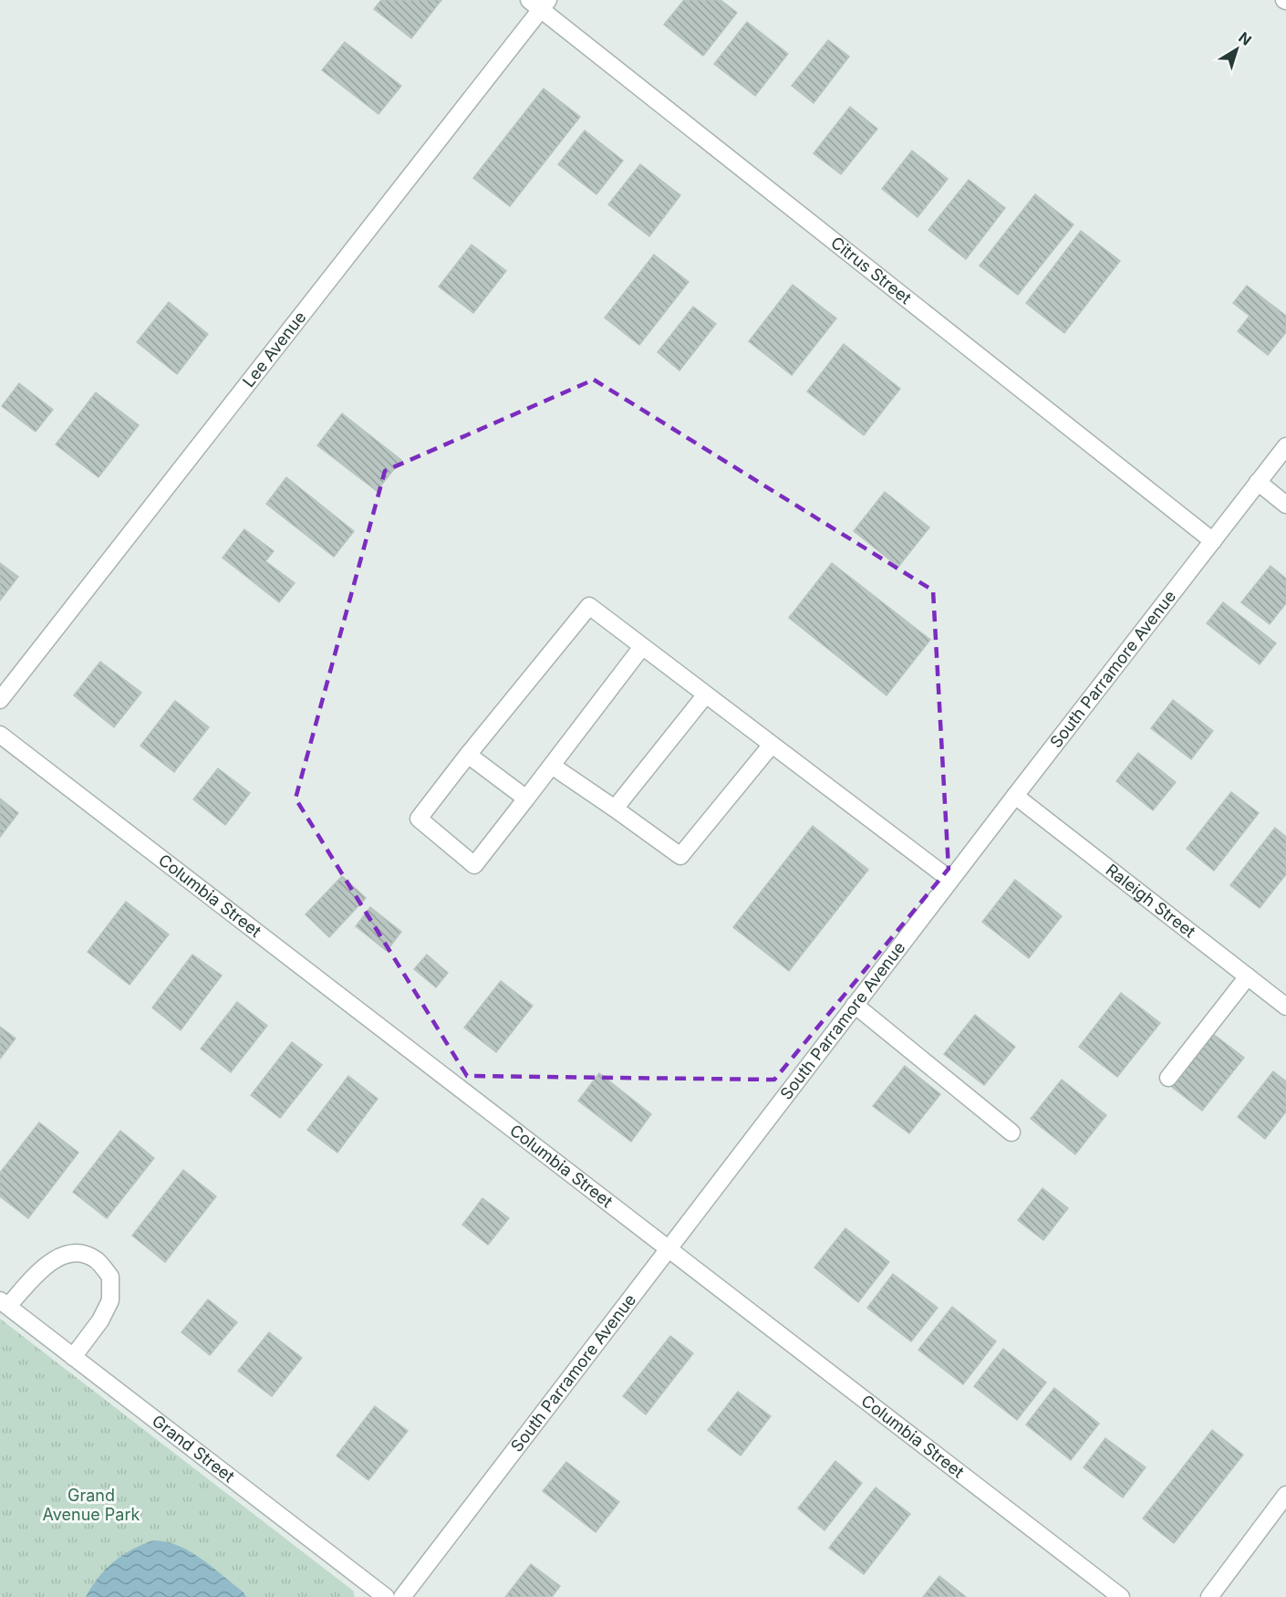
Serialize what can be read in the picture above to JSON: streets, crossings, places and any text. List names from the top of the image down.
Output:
{
  "streets": {
    "street": [
      "Citrus Street",
      "Lee Avenue",
      "South Parramore Avenue",
      "Columbia Street",
      "Raleigh Street",
      "Grand Street"
    ]
  },
  "crossings": [
    ["Citrus Street", "Lee Avenue"],
    ["Citrus Street", "South Parramore Avenue"],
    ["South Parramore Avenue", "Columbia Street"],
    ["South Parramore Avenue", "Raleigh Street"]
  ],
  "parks": ["Grand Avenue Park"],
  "north": "top right"
}
